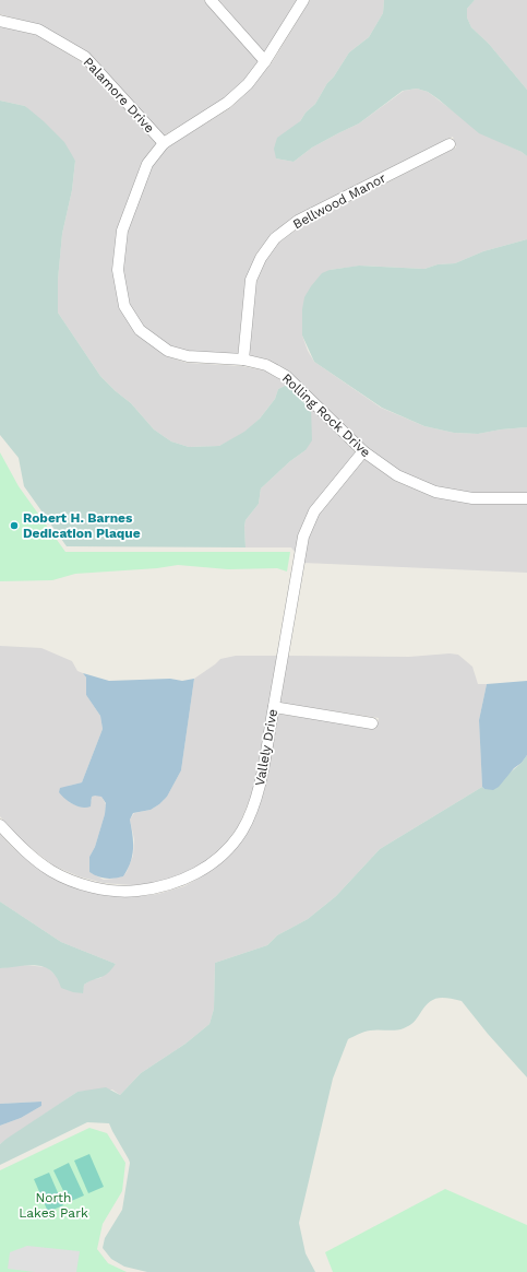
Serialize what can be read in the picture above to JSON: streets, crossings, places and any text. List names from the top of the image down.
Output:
{
  "streets": {
    "street": [
      "Palamore Drive",
      "Bellwood Manor",
      "Rolling Rock Drive",
      "Vallely Drive"
    ]
  },
  "crossings": [
    ["Palamore Drive", "Rolling Rock Drive"],
    ["Bellwood Manor", "Rolling Rock Drive"],
    ["Rolling Rock Drive", "Vallely Drive"]
  ],
  "parks": ["North Lakes Park"],
  "places": ["Robert H. Barnes Dedication Plaque"]
}
